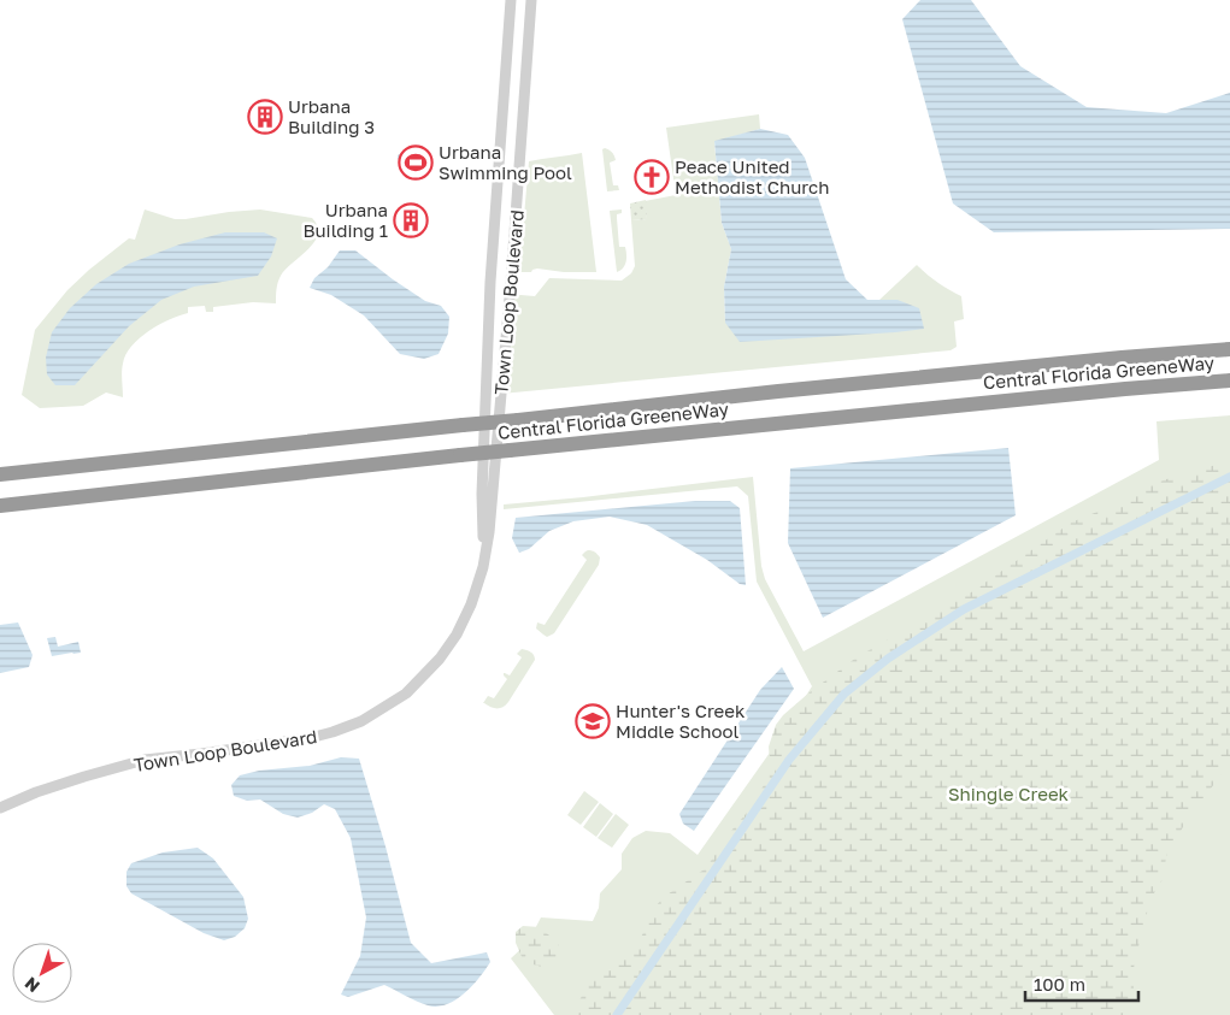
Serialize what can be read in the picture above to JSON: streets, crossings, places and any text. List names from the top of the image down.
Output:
{
  "streets": {
    "highway": ["Central Florida GreeneWay"],
    "street": ["Town Loop Boulevard"]
  },
  "parks": ["Shingle Creek"],
  "places": {
    "building": ["Urbana Building 3", "Urbana Building 1"],
    "sports": ["Urbana Swimming Pool"],
    "church": ["Peace United Methodist Church"],
    "school or university": ["Hunter's Creek Middle School"]
  },
  "scale_bar": "100 m",
  "north": "bottom left"
}
